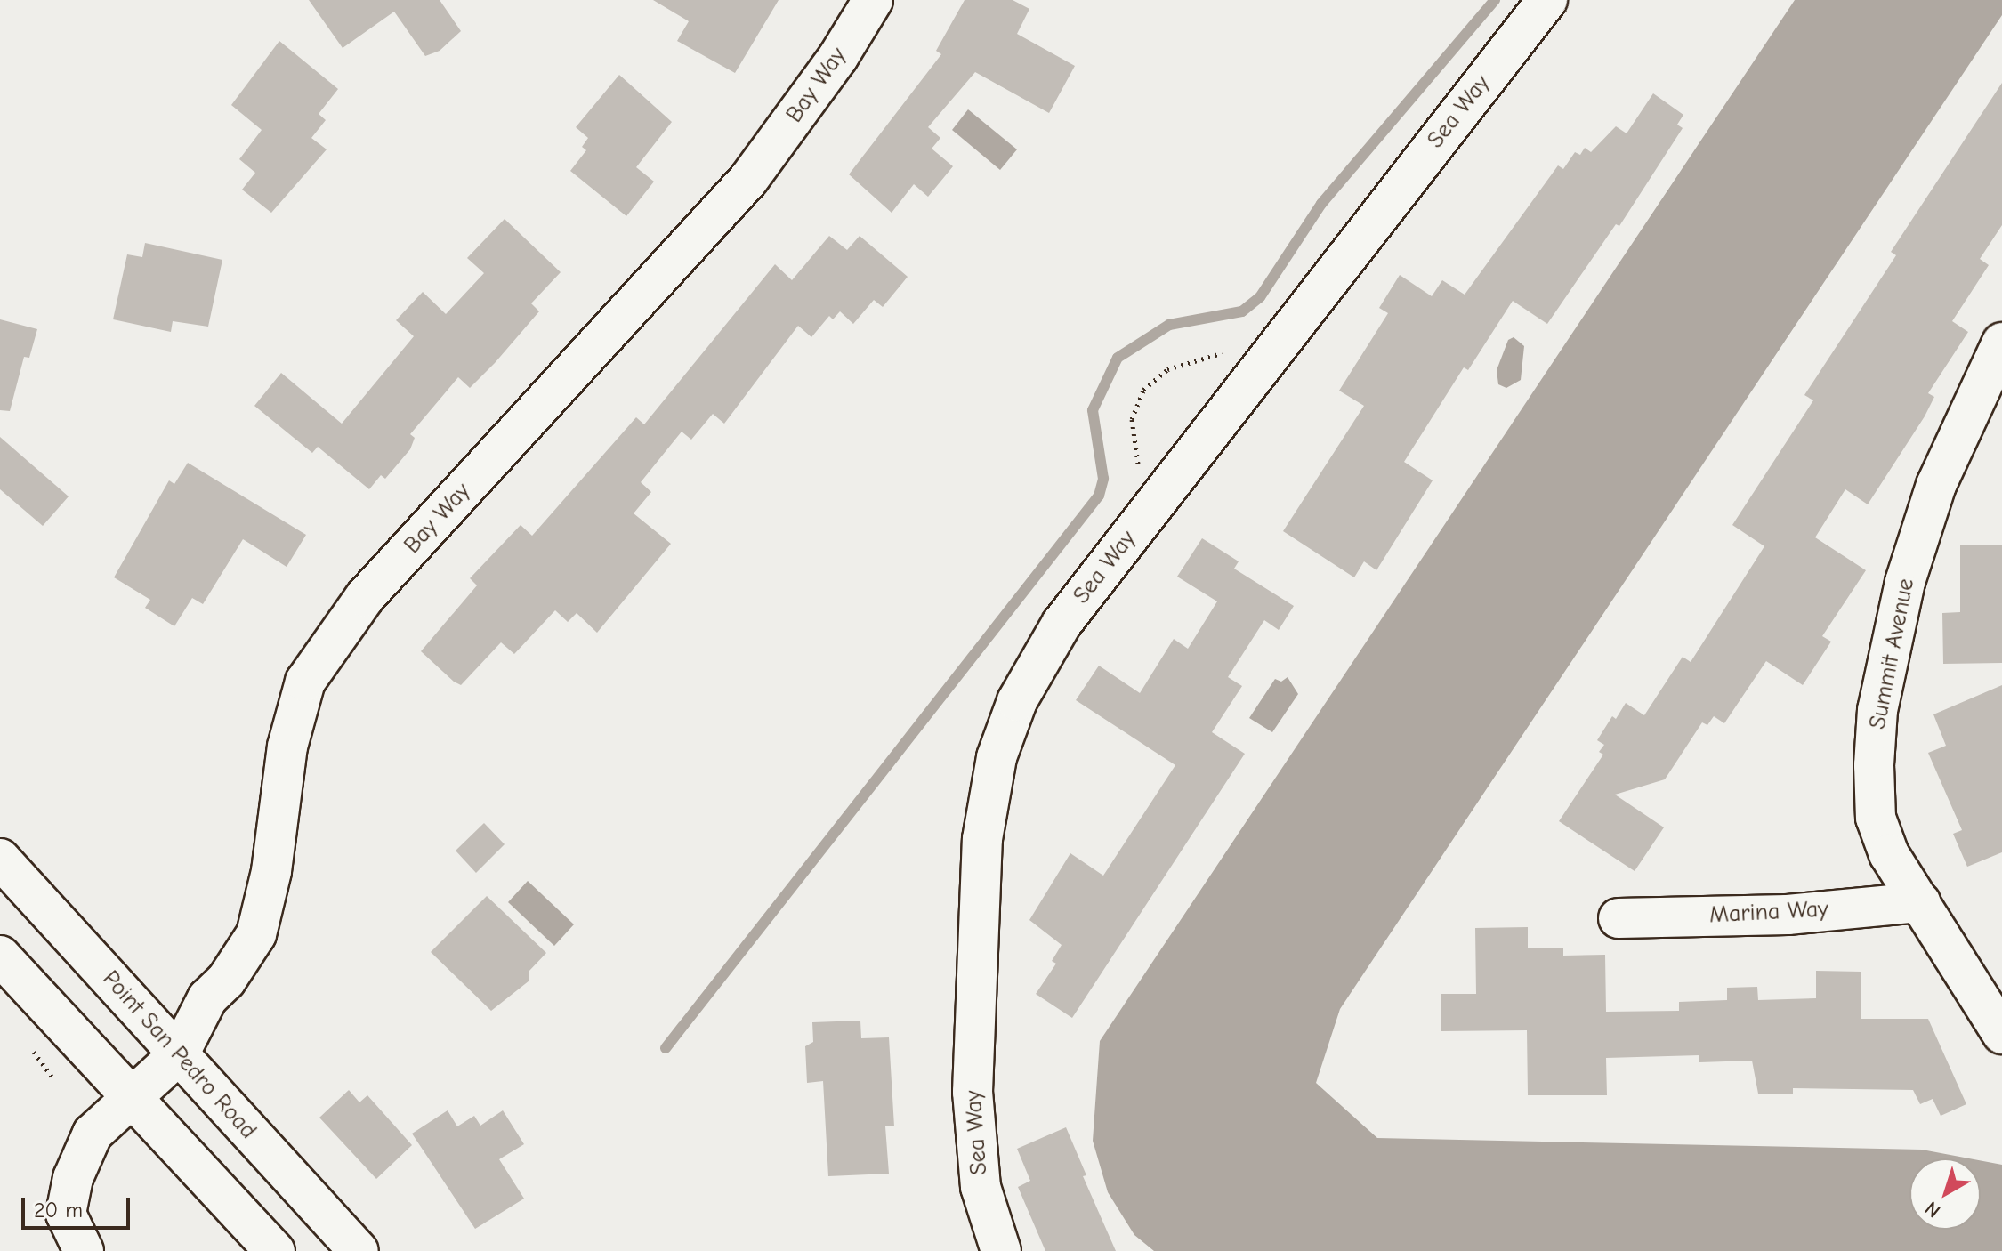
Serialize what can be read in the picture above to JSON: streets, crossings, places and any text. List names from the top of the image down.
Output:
{
  "streets": {
    "street": [
      "Bay Way",
      "Sea Way",
      "Summit Avenue",
      "Marina Way",
      "Point San Pedro Road"
    ]
  },
  "crossings": [
    ["Bay Way", "Point San Pedro Road"],
    ["Summit Avenue", "Marina Way"]
  ],
  "scale_bar": "20 m",
  "north": "bottom left"
}
